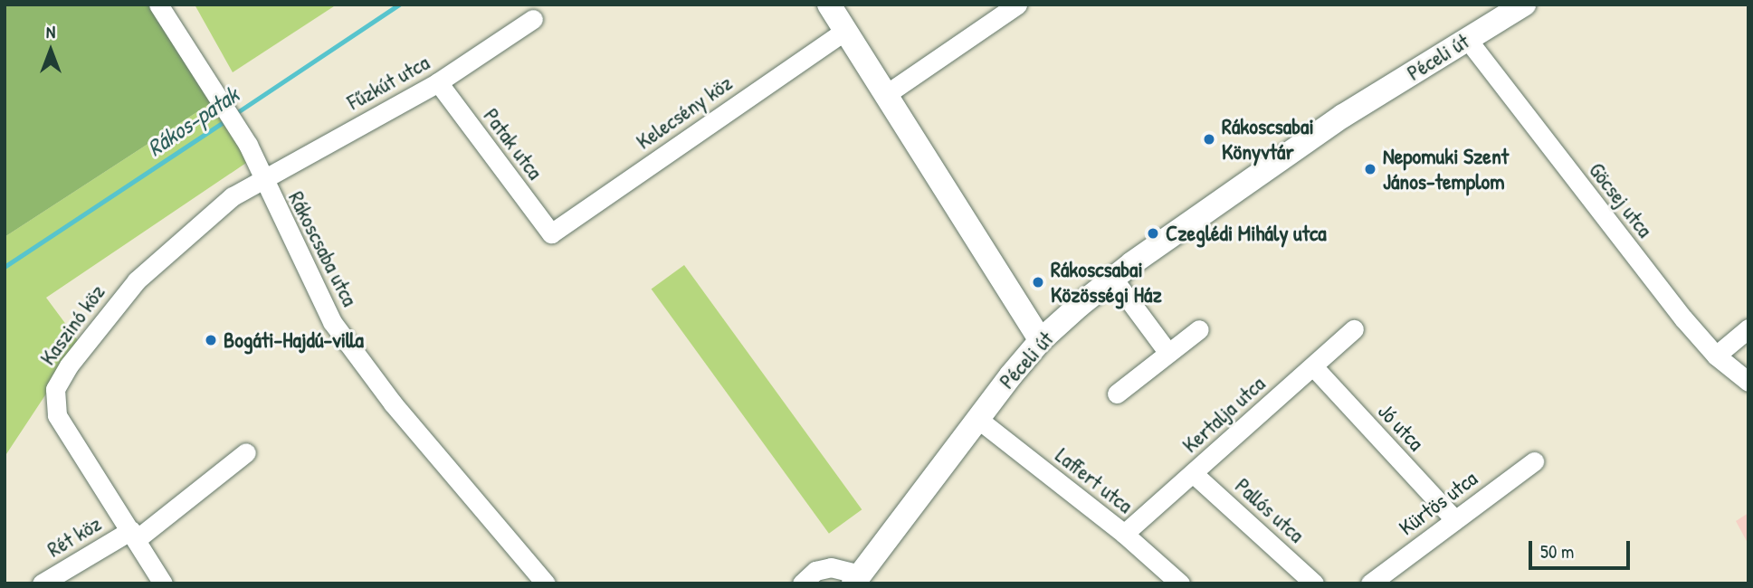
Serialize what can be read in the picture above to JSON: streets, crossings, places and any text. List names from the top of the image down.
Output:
{
  "streets": {
    "main road": ["Péceli út"],
    "street": [
      "Fűzkút utca",
      "Kelecsény köz",
      "Patak utca",
      "Göcsej utca",
      "Rákoscsaba utca",
      "Kaszinó köz",
      "Kertalja utca",
      "Jó utca",
      "Laffert utca",
      "Kürtös utca",
      "Pallós utca",
      "Rét köz"
    ]
  },
  "crossings": [
    ["Péceli út", "Göcsej utca"],
    ["Péceli út", "Laffert utca"],
    ["Fűzkút utca", "Patak utca"],
    ["Fűzkút utca", "Rákoscsaba utca"],
    ["Fűzkút utca", "Kaszinó köz"],
    ["Kelecsény köz", "Patak utca"],
    ["Rákoscsaba utca", "Kaszinó köz"],
    ["Kaszinó köz", "Rét köz"],
    ["Kertalja utca", "Jó utca"],
    ["Kertalja utca", "Laffert utca"],
    ["Kertalja utca", "Pallós utca"],
    ["Jó utca", "Kürtös utca"]
  ],
  "water": ["Rákos-patak"],
  "places": [
    "Rákoscsabai Könyvtár",
    "Nepomuki Szent János-templom",
    "Czeglédi Mihály utca",
    "Rákoscsabai Közösségi Ház",
    "Bogáti-Hajdú-villa"
  ],
  "scale_bar": "50 m",
  "north": "top"
}
